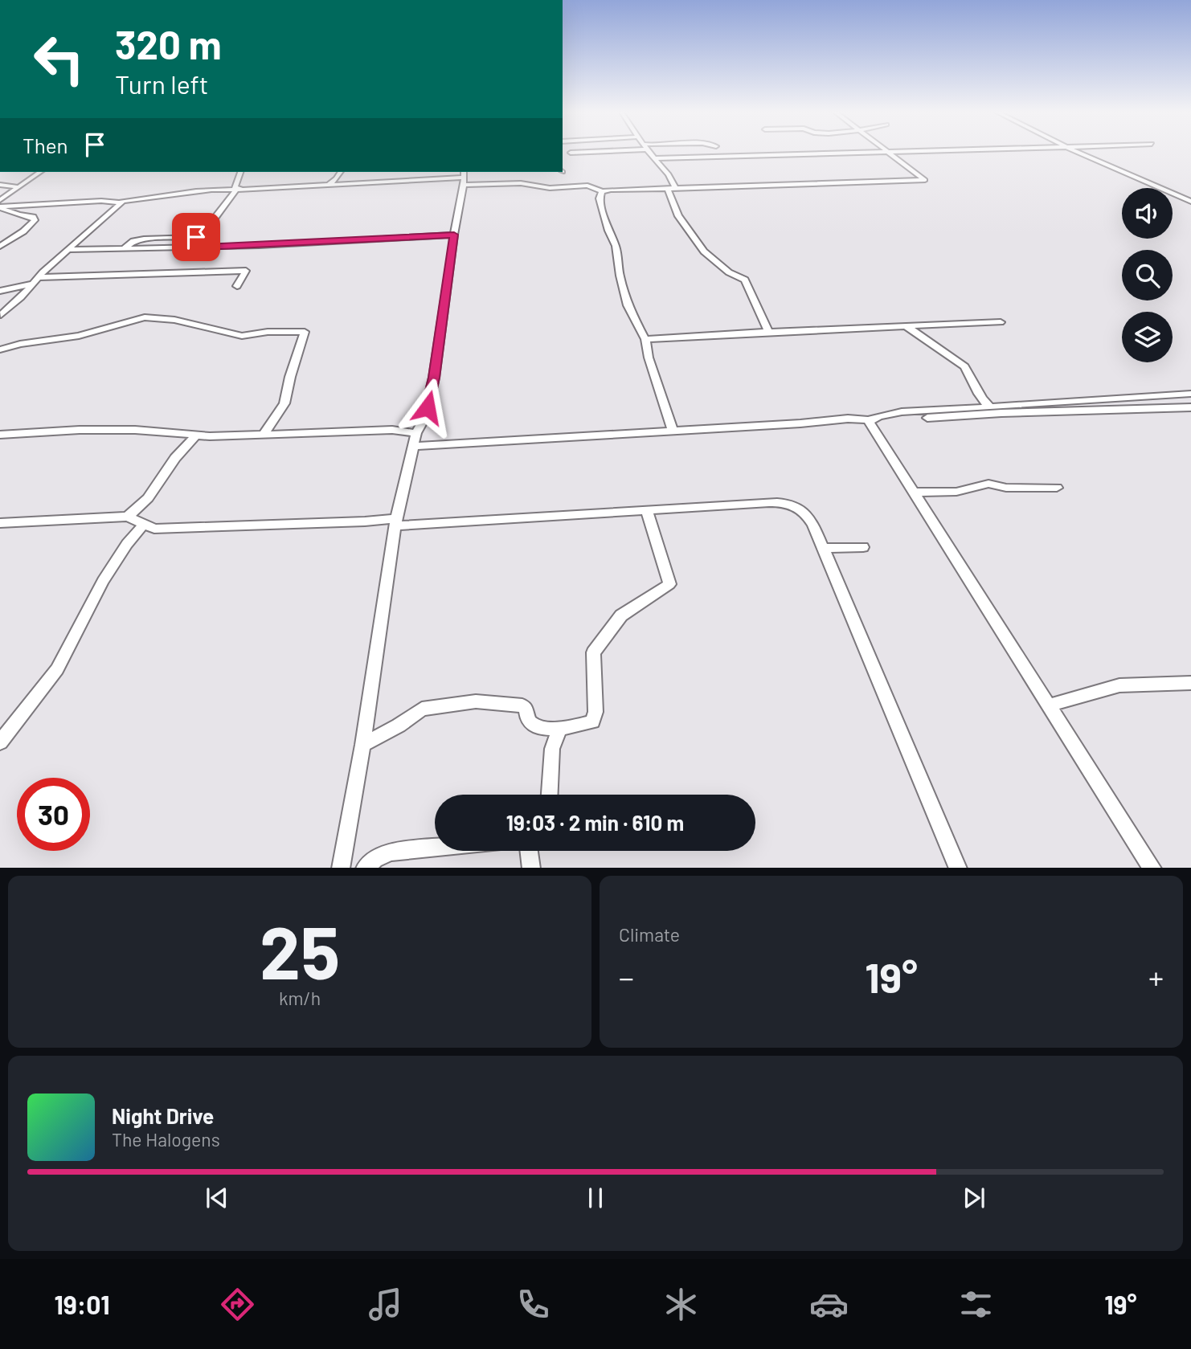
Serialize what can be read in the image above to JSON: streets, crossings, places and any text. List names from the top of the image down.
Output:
{
  "page": {
    "turn": ["320 m", "Turn left"],
    "then": "Then",
    "limit": "30",
    "trip": "19:03 · 2 min · 610 m",
    "tile": [
      ["25", "km/h"],
      "Climate"
    ],
    "heat": ["−", "19°", "+"],
    "song": ["Night Drive", "The Halogens"],
    "tabs": ["19:01", "19°"]
  }
}
